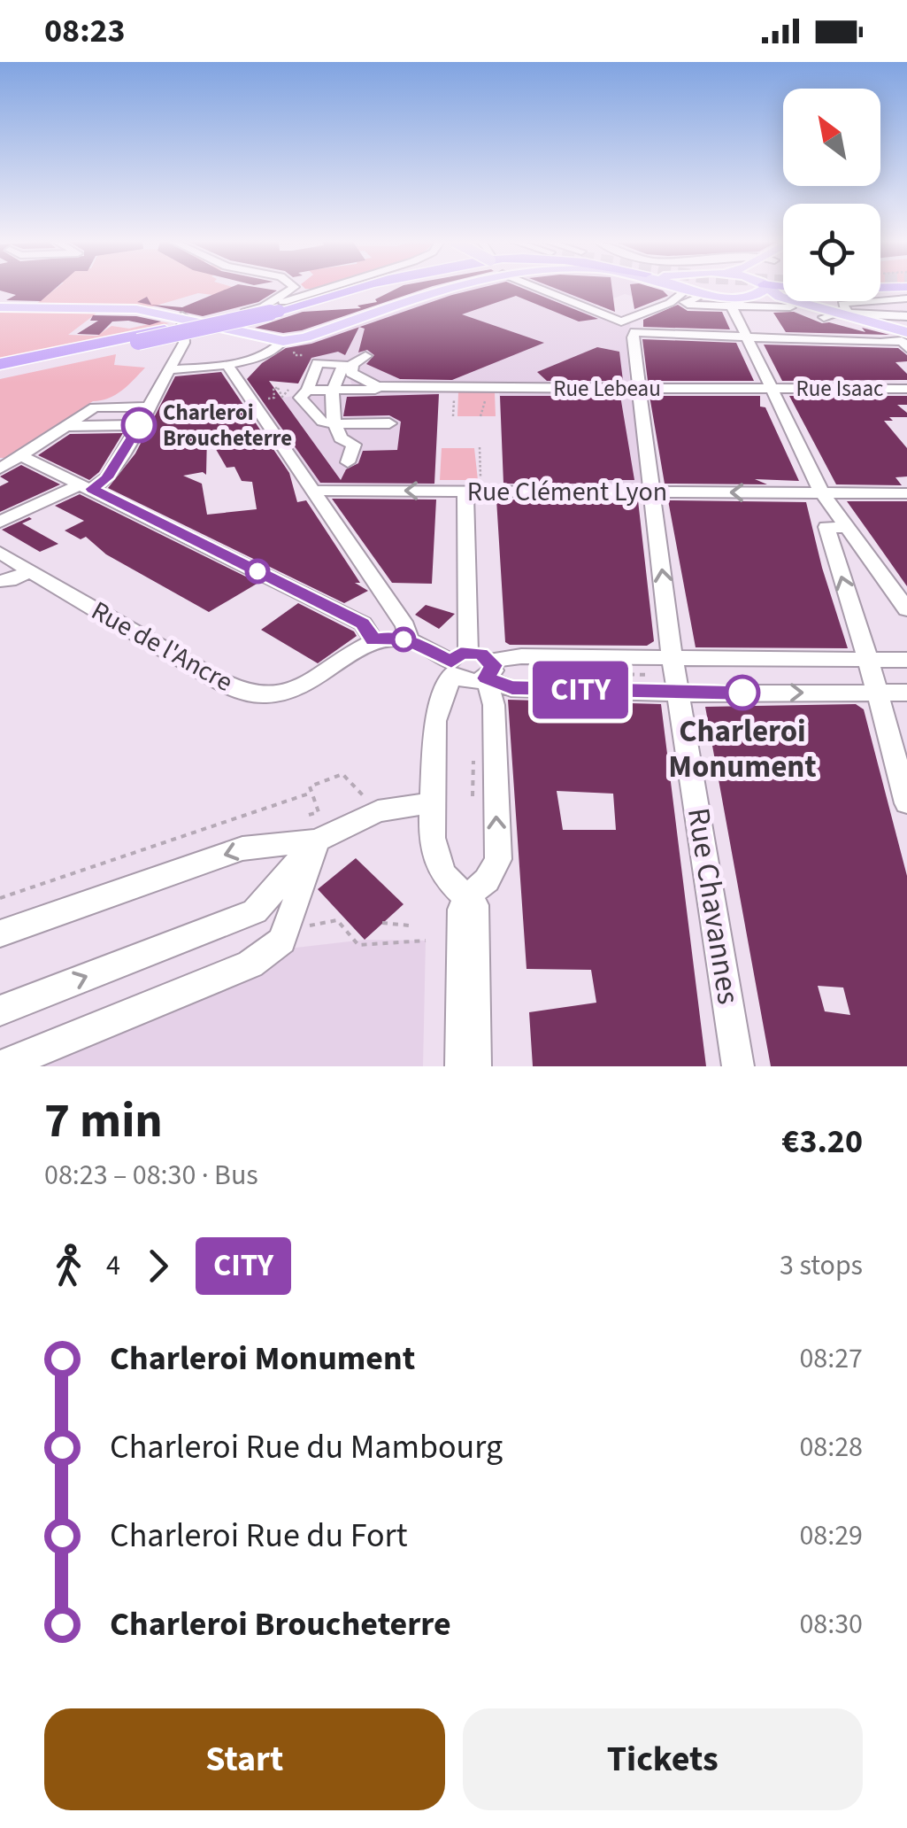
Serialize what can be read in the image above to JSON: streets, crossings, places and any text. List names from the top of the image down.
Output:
{
  "streets": {
    "street": [
      "Rue Lebeau",
      "Rue Isaac",
      "Rue Clément Lyon",
      "Rue de l'Ancre",
      "Rue Chavannes"
    ]
  },
  "crossings": [
    ["Rue Lebeau", "Rue Isaac"],
    ["Rue Lebeau", "Rue Chavannes"],
    ["Rue Clément Lyon", "Rue Chavannes"]
  ],
  "places": ["Charleroi Broucheterre", "Charleroi Monument"],
  "lines": ["bus line CITY"],
  "north": "top left",
  "page": {
    "status": "08:23",
    "on_map": "CITY",
    "heading": ["7 min", "08:23 – 08:30 · Bus", "€3.20"],
    "legs": ["4", "CITY", "3 stops"],
    "list": [
      {
        "name": "Charleroi Monument",
        "value": "08:27"
      },
      {
        "name": "Charleroi Rue du Mambourg",
        "value": "08:28"
      },
      {
        "name": "Charleroi Rue du Fort",
        "value": "08:29"
      },
      {
        "name": "Charleroi Broucheterre",
        "value": "08:30"
      }
    ],
    "buttons": ["Start", "Tickets"]
  }
}
